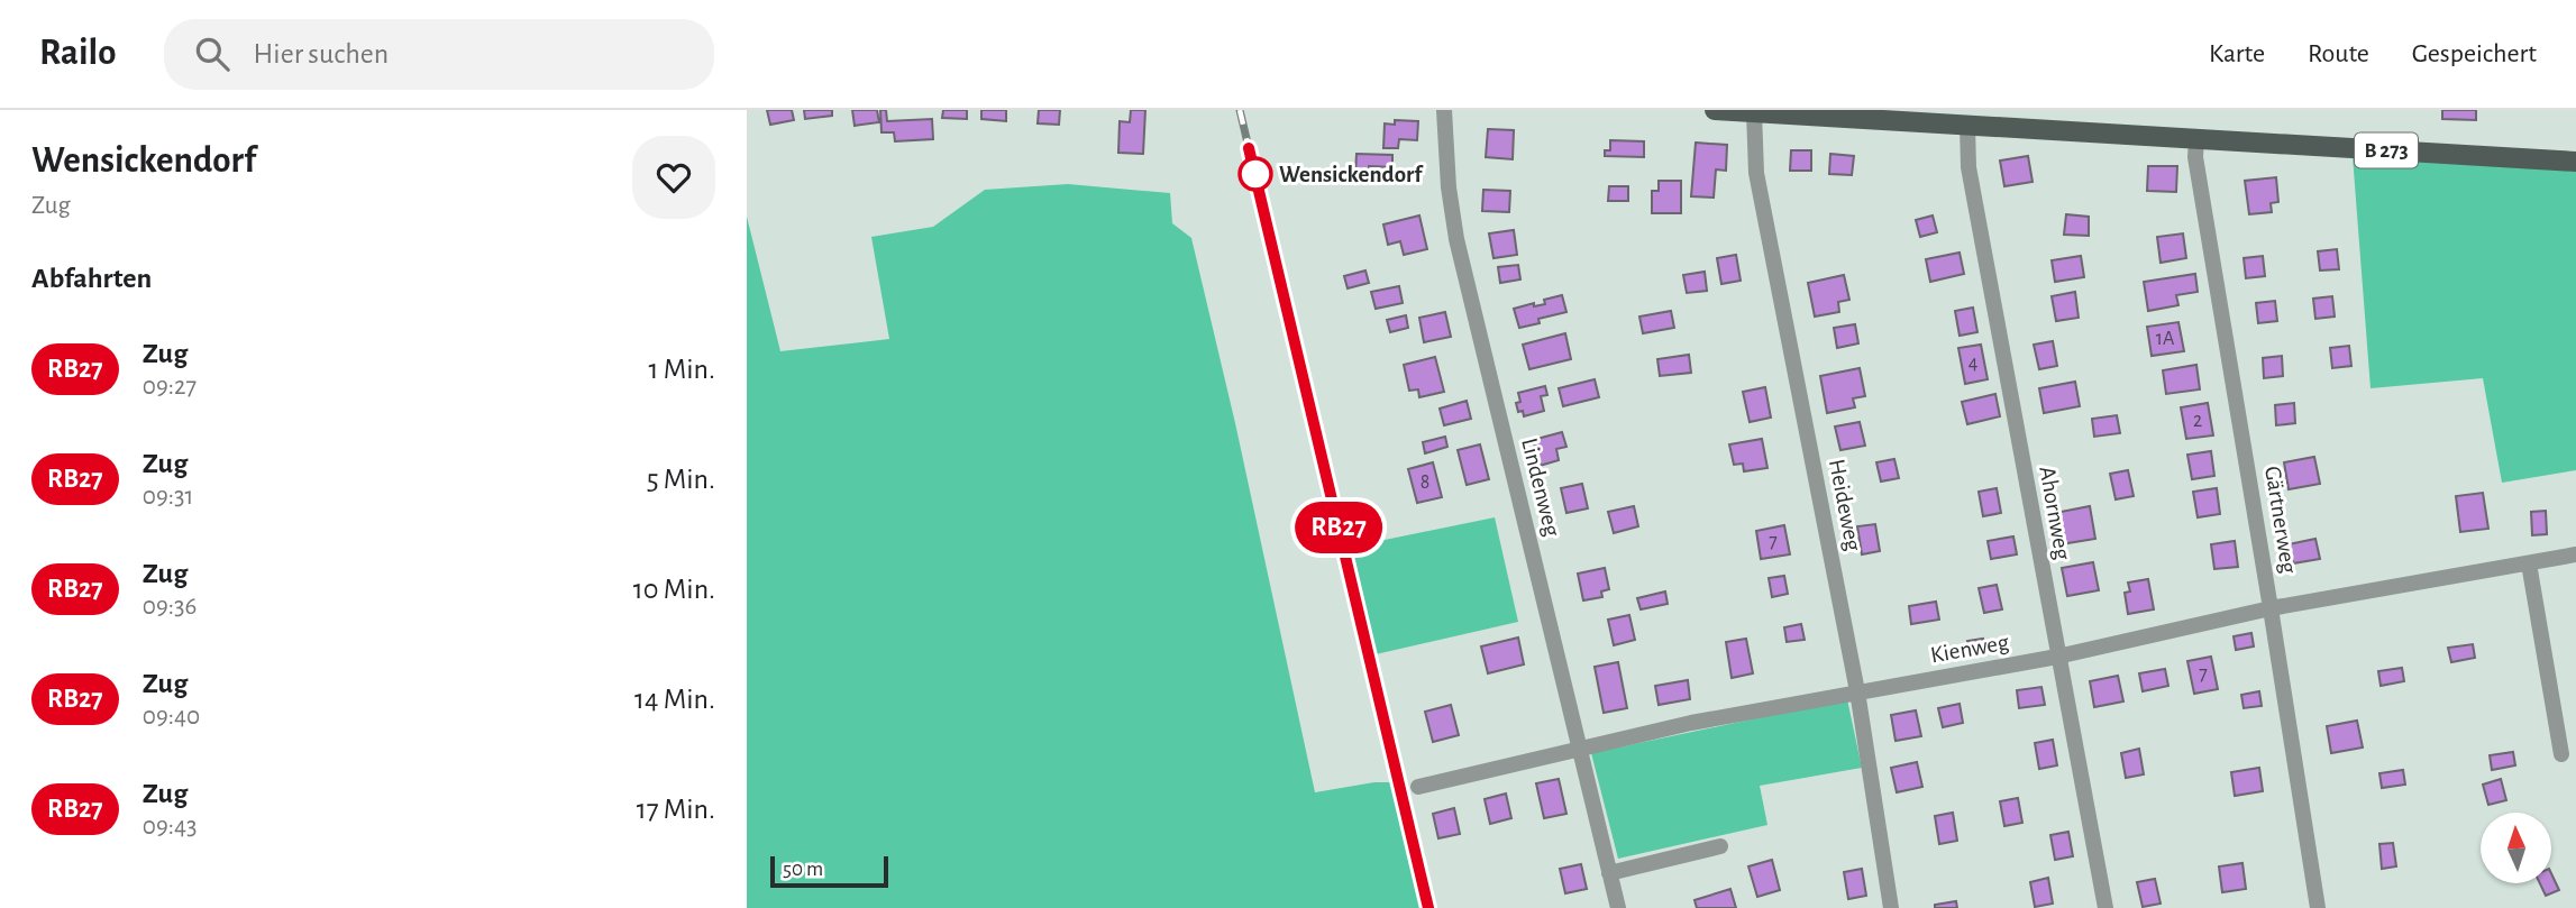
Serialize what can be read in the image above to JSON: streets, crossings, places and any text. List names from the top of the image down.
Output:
{
  "streets": {
    "main road": ["B 273"],
    "street": [
      "Lindenweg",
      "Heideweg",
      "Ahornweg",
      "Gärtnerweg",
      "Kienweg"
    ]
  },
  "crossings": [
    ["B 273", "Heideweg"],
    ["B 273", "Ahornweg"],
    ["B 273", "Gärtnerweg"],
    ["Lindenweg", "Kienweg"],
    ["Heideweg", "Kienweg"],
    ["Ahornweg", "Kienweg"],
    ["Gärtnerweg", "Kienweg"]
  ],
  "places": ["Wensickendorf"],
  "house_numbers": [
    "1A",
    "4",
    "2",
    "8",
    "7",
    "7"
  ],
  "scale_bar": "50 m",
  "north": "top",
  "page": {
    "header": "Railo",
    "search": "Hier suchen",
    "nav": ["Karte", "Route", "Gespeichert"],
    "heading": [
      ["Wensickendorf", "Zug"],
      "Abfahrten"
    ],
    "on_map": "RB27",
    "list": [
      {
        "mark": "RB27",
        "name": "Zug",
        "note": "09:27",
        "value": "1 Min."
      },
      {
        "mark": "RB27",
        "name": "Zug",
        "note": "09:31",
        "value": "5 Min."
      },
      {
        "mark": "RB27",
        "name": "Zug",
        "note": "09:36",
        "value": "10 Min."
      },
      {
        "mark": "RB27",
        "name": "Zug",
        "note": "09:40",
        "value": "14 Min."
      },
      {
        "mark": "RB27",
        "name": "Zug",
        "note": "09:43",
        "value": "17 Min."
      }
    ],
    "scale": "50 m"
  }
}
